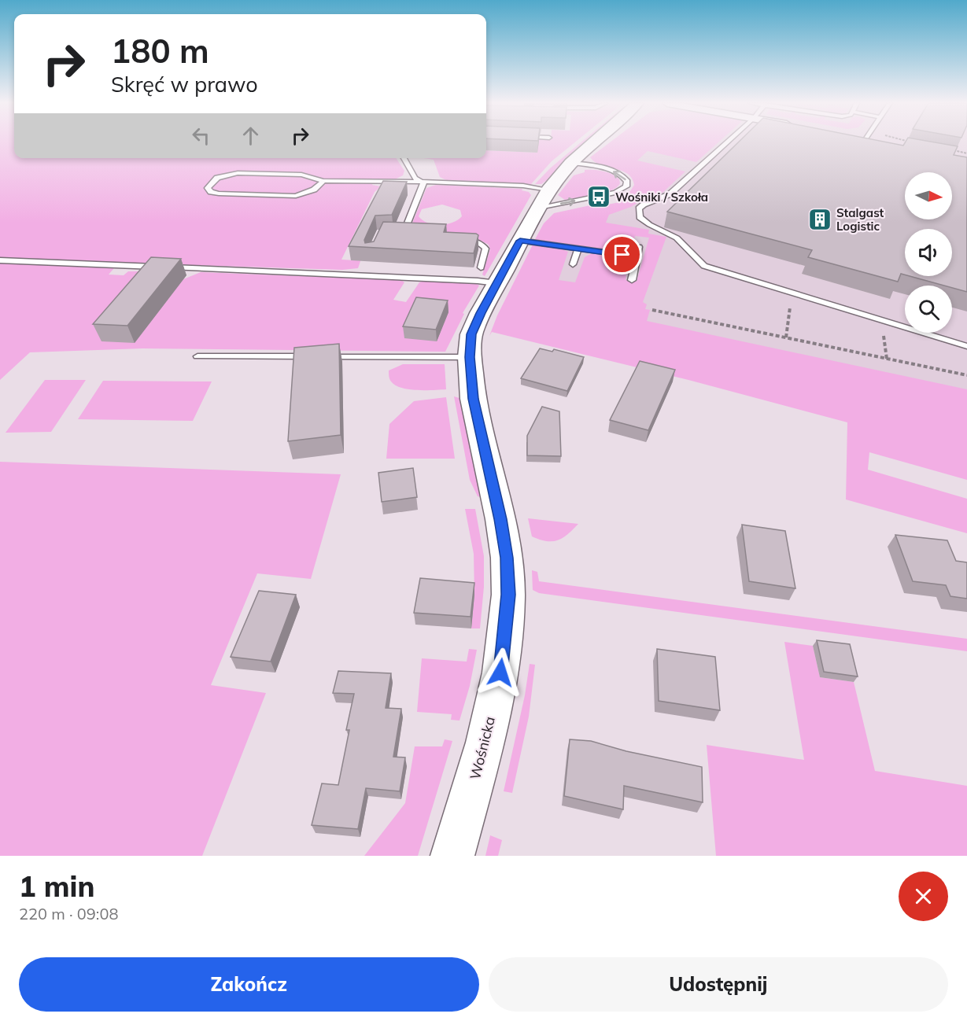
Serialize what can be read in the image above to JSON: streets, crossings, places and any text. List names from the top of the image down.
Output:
{
  "streets": {
    "street": ["Wośnicka"]
  },
  "places": {
    "bus stop": ["Wośniki / Szkoła"],
    "building": ["Stalgast Logistic"]
  },
  "north": "right",
  "page": {
    "turn": ["180 m", "Skręć w prawo"],
    "heading": ["1 min", "220 m · 09:08"],
    "buttons": ["Zakończ", "Udostępnij"]
  }
}
